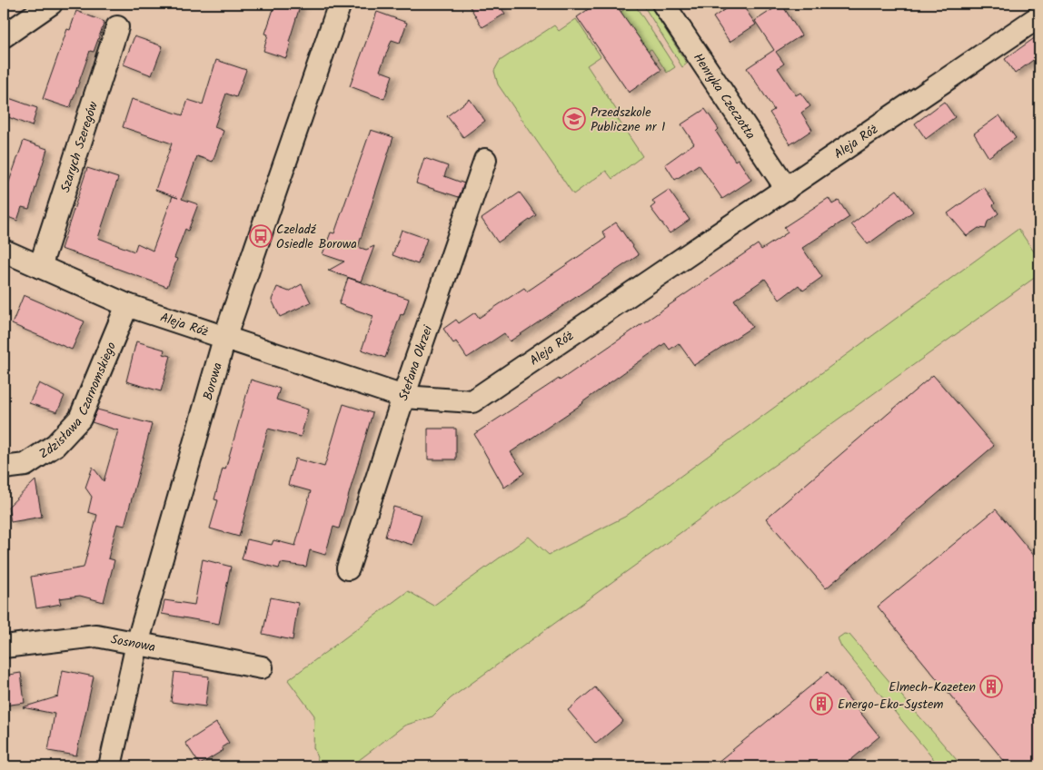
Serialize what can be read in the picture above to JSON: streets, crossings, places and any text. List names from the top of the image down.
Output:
{
  "streets": {
    "street": [
      "Henryka Czeczotta",
      "Aleja Róż",
      "Szarych Szeregów",
      "Stefana Okrzei",
      "Borowa",
      "Zdzisława Czarnomskiego",
      "Sosnowa"
    ]
  },
  "crossings": [
    ["Henryka Czeczotta", "Aleja Róż"],
    ["Aleja Róż", "Szarych Szeregów"],
    ["Aleja Róż", "Stefana Okrzei"],
    ["Aleja Róż", "Borowa"],
    ["Aleja Róż", "Zdzisława Czarnomskiego"],
    ["Borowa", "Sosnowa"]
  ],
  "places": {
    "school or university": ["Przedszkole Publiczne nr 1"],
    "bus stop": ["Czeladź Osiedle Borowa"],
    "building": ["Elmech-Kazeten", "Energo-Eko-System"]
  }
}
